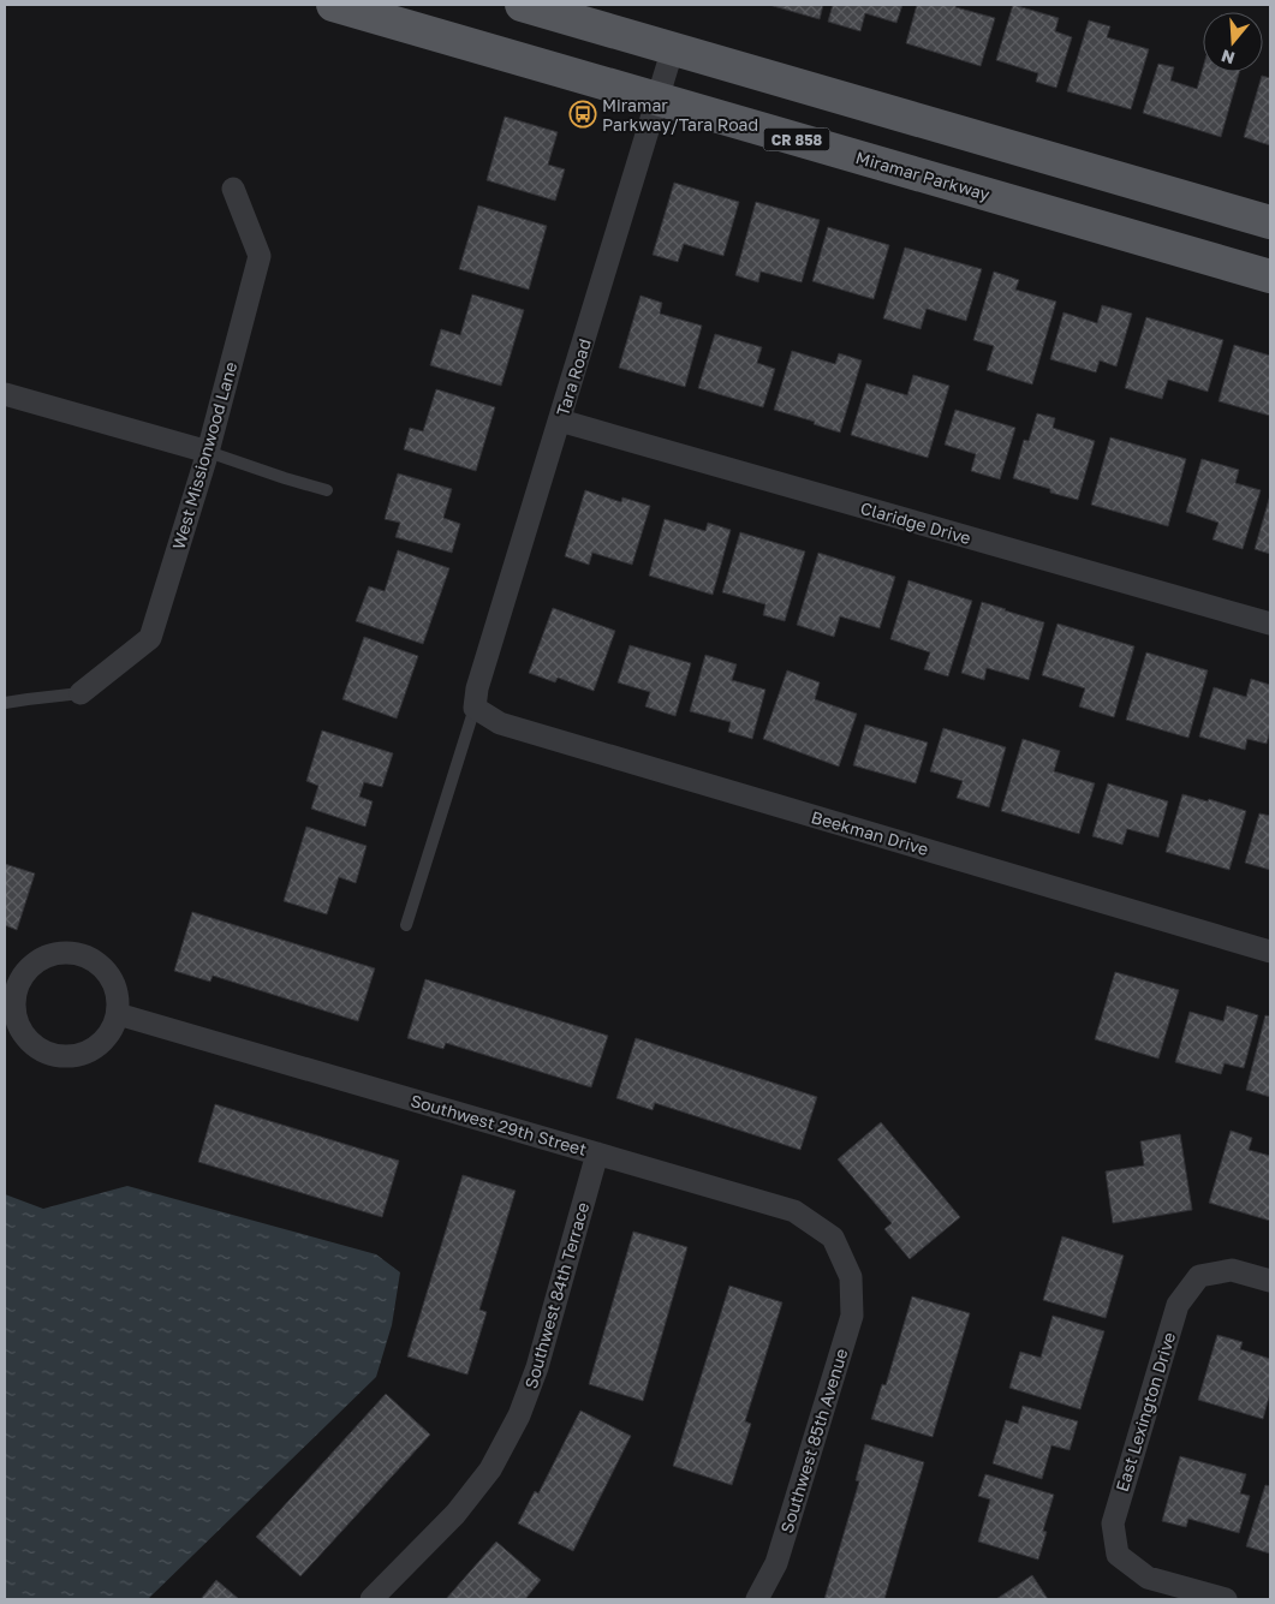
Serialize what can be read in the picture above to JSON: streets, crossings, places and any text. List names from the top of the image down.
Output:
{
  "streets": {
    "main road": ["CR 858", "Miramar Parkway"],
    "street": [
      "Tara Road",
      "West Missionwood Lane",
      "Claridge Drive",
      "Beekman Drive",
      "Southwest 29th Street",
      "Southwest 84th Terrace",
      "East Lexington Drive",
      "Southwest 85th Avenue"
    ]
  },
  "crossings": [
    ["Miramar Parkway", "Tara Road"],
    ["Tara Road", "Claridge Drive"],
    ["Tara Road", "Beekman Drive"],
    ["Southwest 29th Street", "Southwest 84th Terrace"],
    ["Southwest 29th Street", "Southwest 85th Avenue"]
  ],
  "places": {
    "bus stop": ["Miramar Parkway/Tara Road"]
  },
  "north": "bottom"
}
